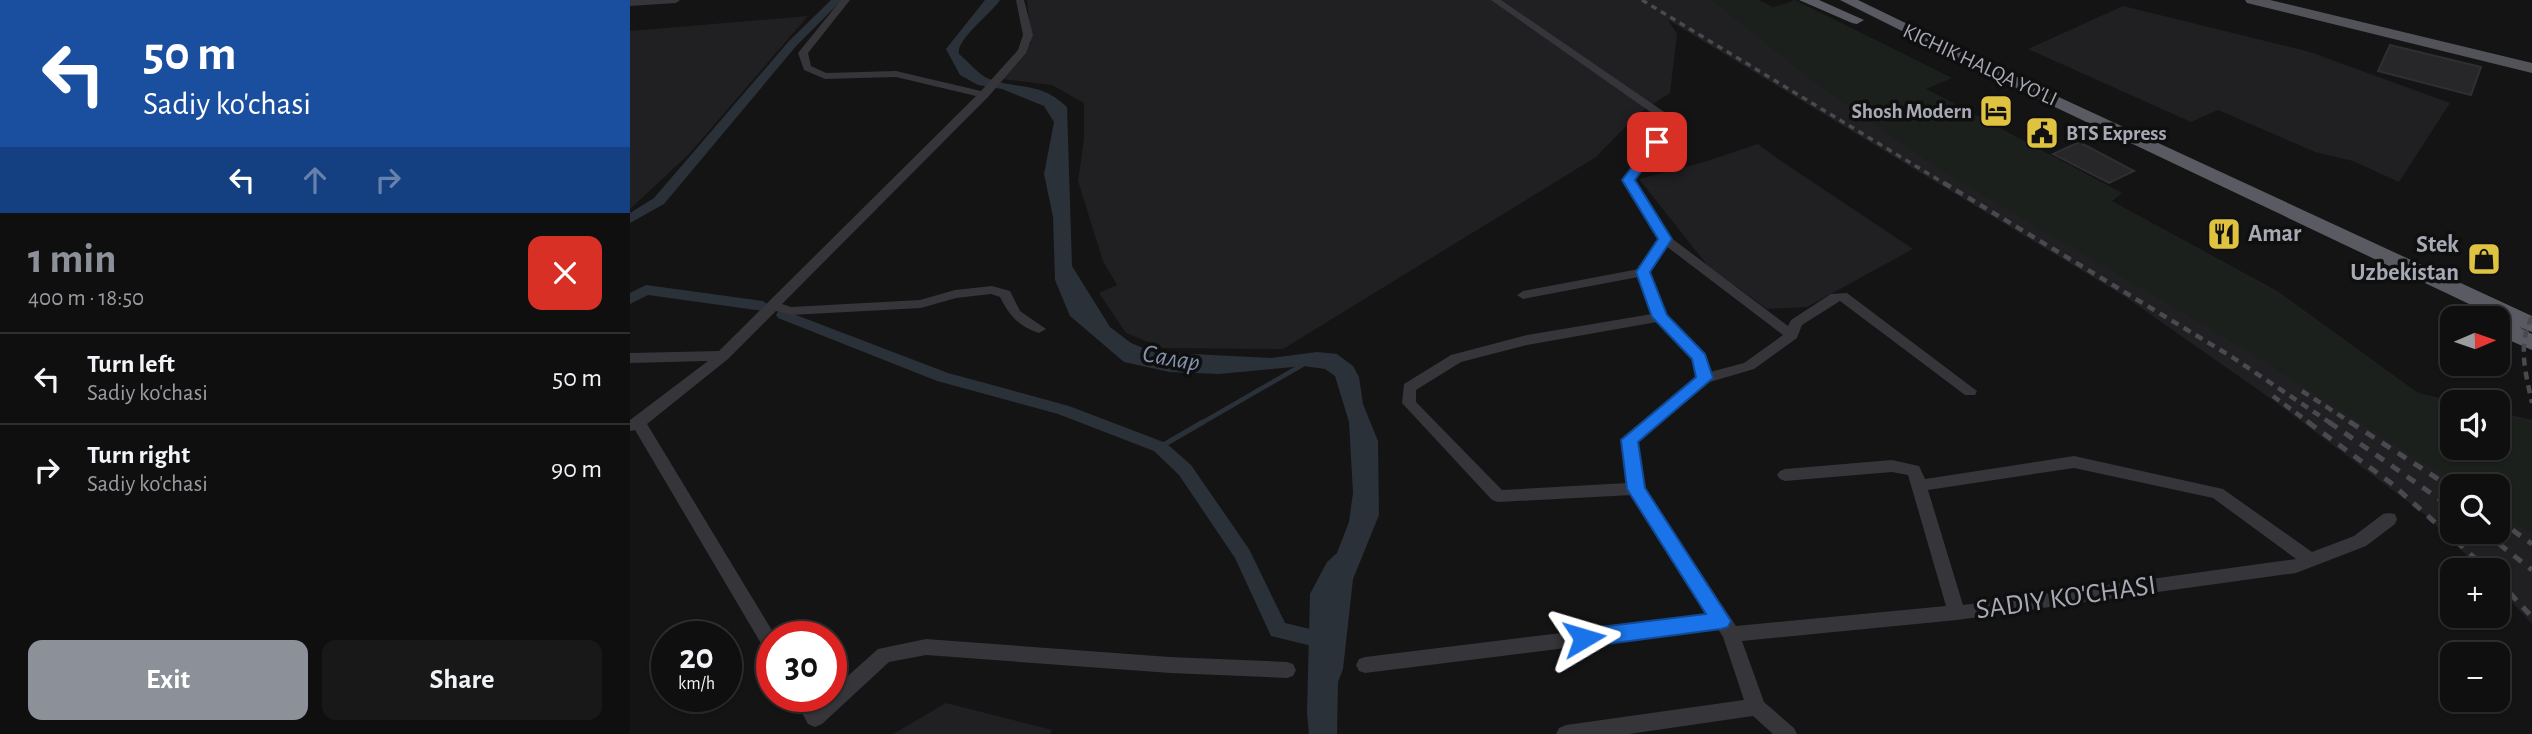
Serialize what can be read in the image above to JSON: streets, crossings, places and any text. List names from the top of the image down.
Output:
{
  "streets": {
    "highway": ["KICHIK HALQA YO'LI"],
    "street": ["SADIY KO'CHASI"]
  },
  "water": ["Салар"],
  "places": {
    "hotel": ["Shosh Modern"],
    "public building": ["BTS Express"],
    "restaurant": ["Amar"],
    "shop": ["Stek Uzbekistan"]
  },
  "north": "right",
  "page": {
    "turn": ["50 m", "Sadiy ko'chasi"],
    "heading": ["1 min", "400 m · 18:50"],
    "map_buttons": ["+", "−"],
    "list": [
      {
        "name": "Turn left",
        "note": "Sadiy ko'chasi",
        "value": "50 m"
      },
      {
        "name": "Turn right",
        "note": "Sadiy ko'chasi",
        "value": "90 m"
      }
    ],
    "speed": "20 km/h",
    "limit": "30",
    "buttons": ["Exit", "Share"]
  }
}
